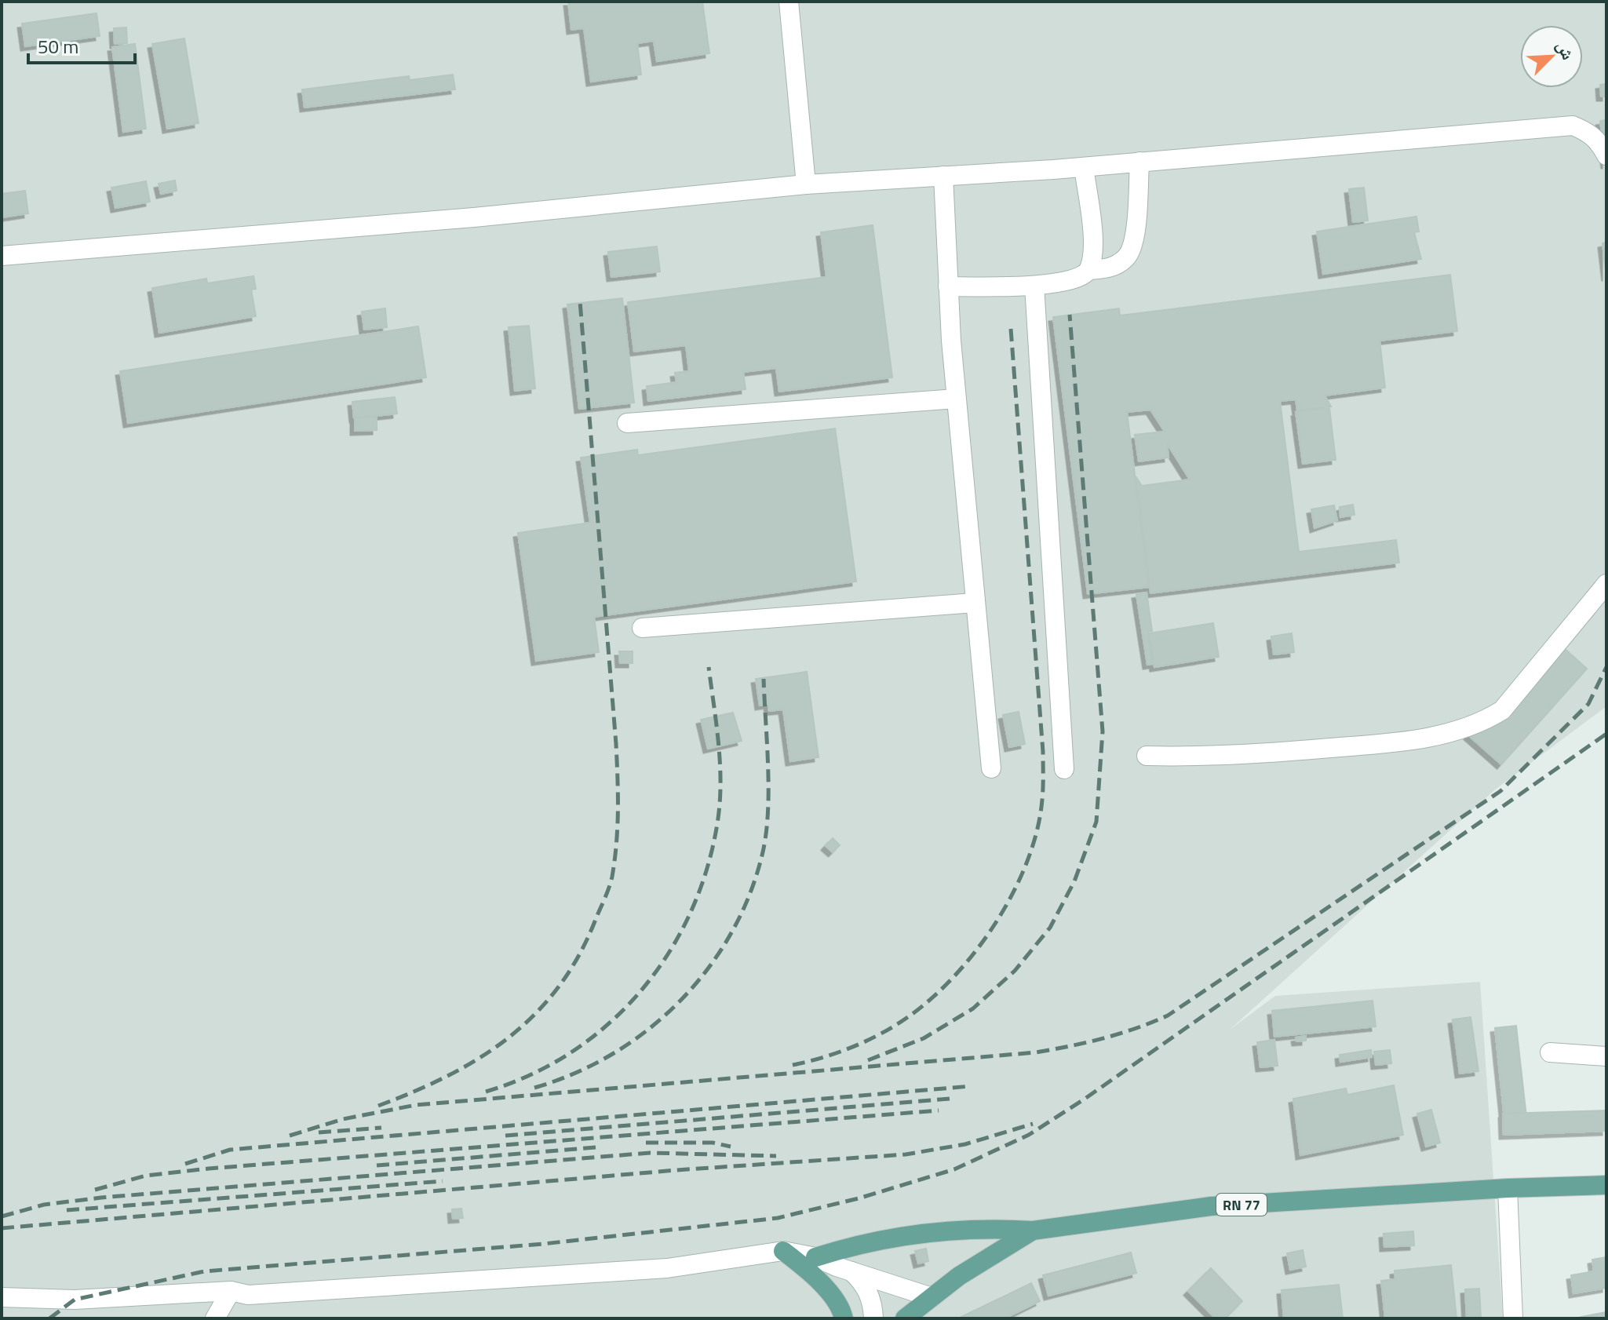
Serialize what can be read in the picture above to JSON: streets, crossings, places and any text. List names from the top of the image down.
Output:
{
  "streets": {
    "main road": ["RN 77"]
  },
  "scale_bar": "50 m",
  "north": "top right"
}
